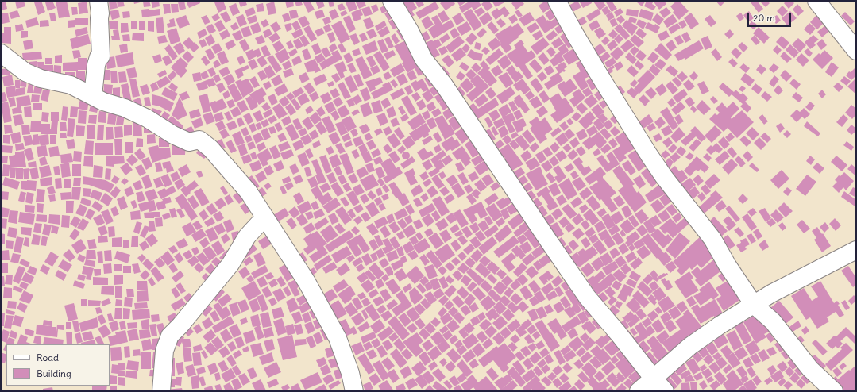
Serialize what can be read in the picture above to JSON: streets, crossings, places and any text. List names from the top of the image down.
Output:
{
  "legend": ["Road", "Building"],
  "scale_bar": "20 m"
}
